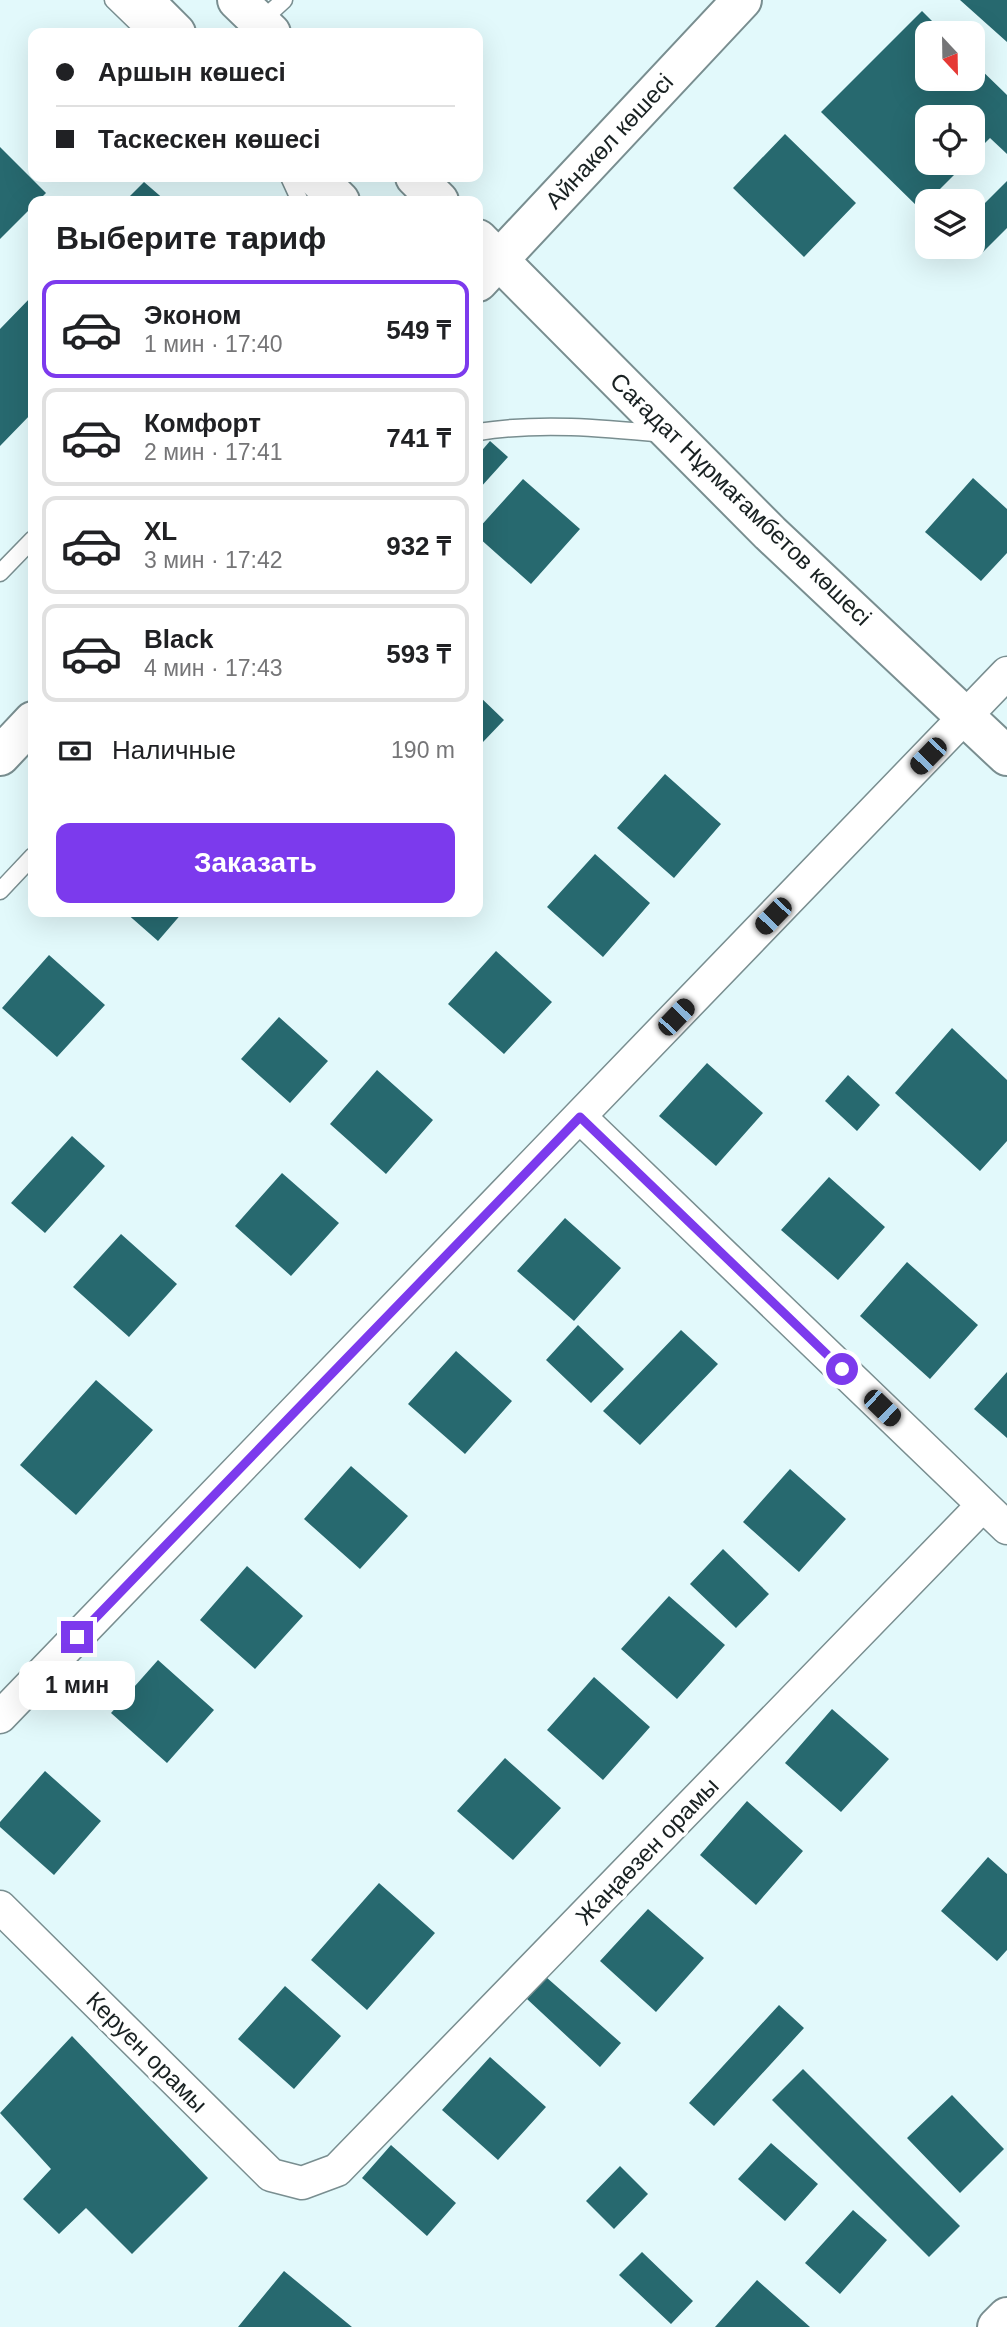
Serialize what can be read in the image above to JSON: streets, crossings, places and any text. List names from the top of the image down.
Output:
{
  "streets": {
    "street": [
      "Айнакөл көшесі",
      "Сағадат Нұрмағамбетов көшесі",
      "Жаңаөзен орамы",
      "Керуен орамы"
    ]
  },
  "crossings": [
    ["Айнакөл көшесі", "Сағадат Нұрмағамбетов көшесі"],
    ["Жаңаөзен орамы", "Керуен орамы"]
  ],
  "north": "bottom",
  "page": {
    "banner": ["Аршын көшесі", "Таскескен көшесі"],
    "heading": "Выберите тариф",
    "list": [
      {
        "name": "Эконом",
        "note": "1 мин · 17:40",
        "value": "549 ₸"
      },
      {
        "name": "Комфорт",
        "note": "2 мин · 17:41",
        "value": "741 ₸"
      },
      {
        "name": "XL",
        "note": "3 мин · 17:42",
        "value": "932 ₸"
      },
      {
        "name": "Black",
        "note": "4 мин · 17:43",
        "value": "593 ₸"
      }
    ],
    "pay": ["Наличные", "190 m"],
    "buttons": "Заказать",
    "bubble": "1 мин"
  }
}
